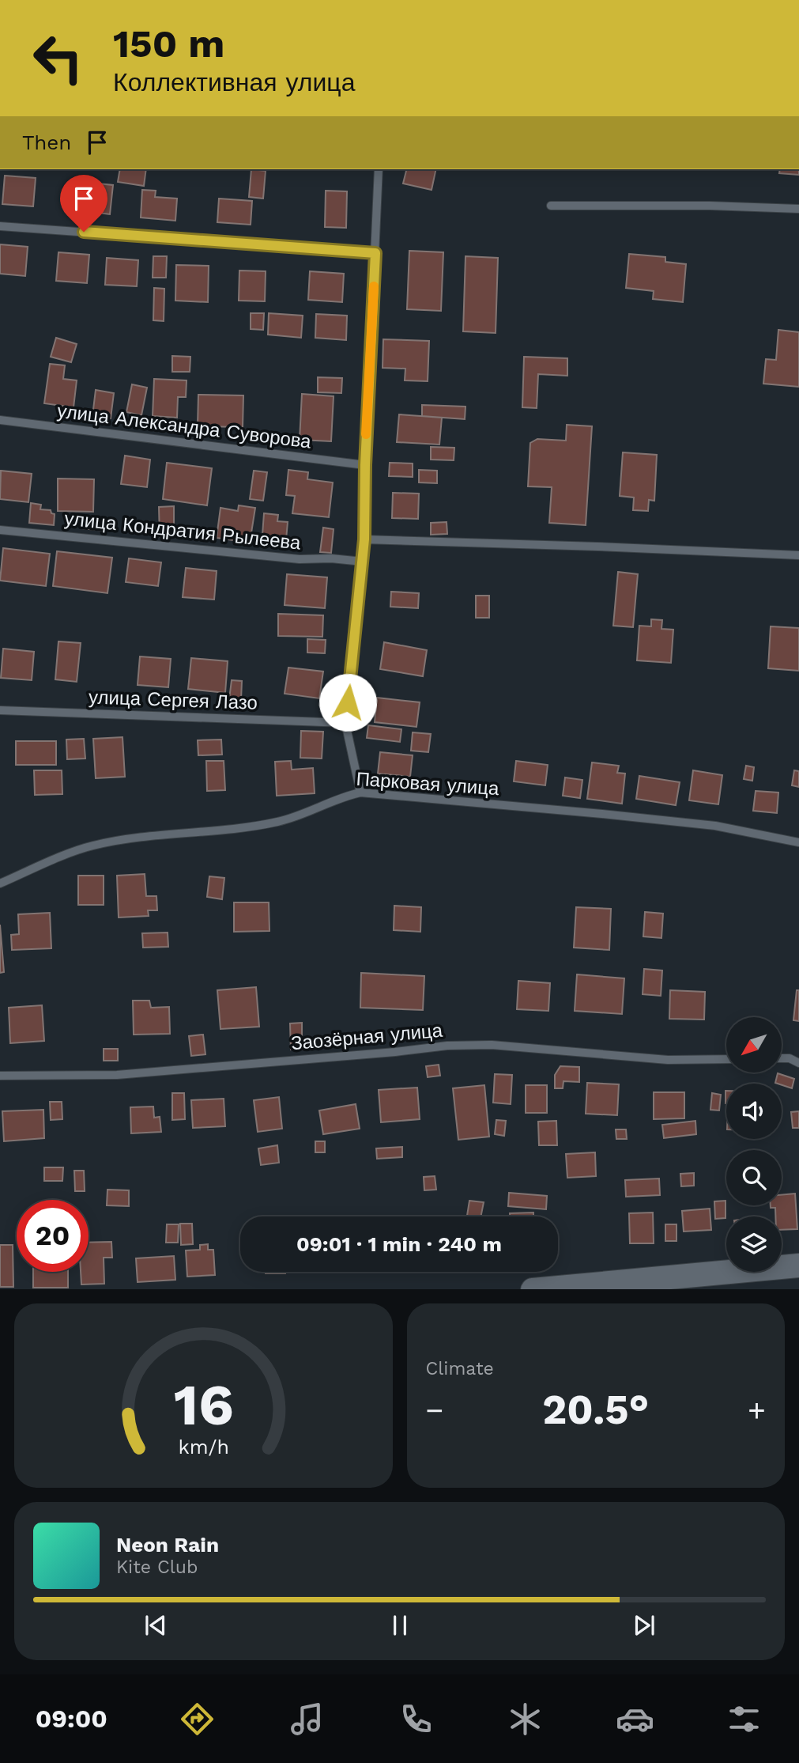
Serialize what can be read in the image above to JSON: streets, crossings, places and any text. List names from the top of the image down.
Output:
{
  "streets": {
    "lane": [
      "улица Александра Суворова",
      "улица Кондратия Рылеева",
      "улица Сергея Лазо",
      "Парковая улица",
      "Заозёрная улица"
    ]
  },
  "north": "bottom left",
  "page": {
    "turn": ["150 m", "Коллективная улица"],
    "then": "Then",
    "limit": "20",
    "trip": "09:01 · 1 min · 240 m",
    "tile": "Climate",
    "heat": ["−", "20.5°", "+"],
    "song": ["Neon Rain", "Kite Club"],
    "tabs": "09:00",
    "gauge": ["16", "km/h"]
  }
}
